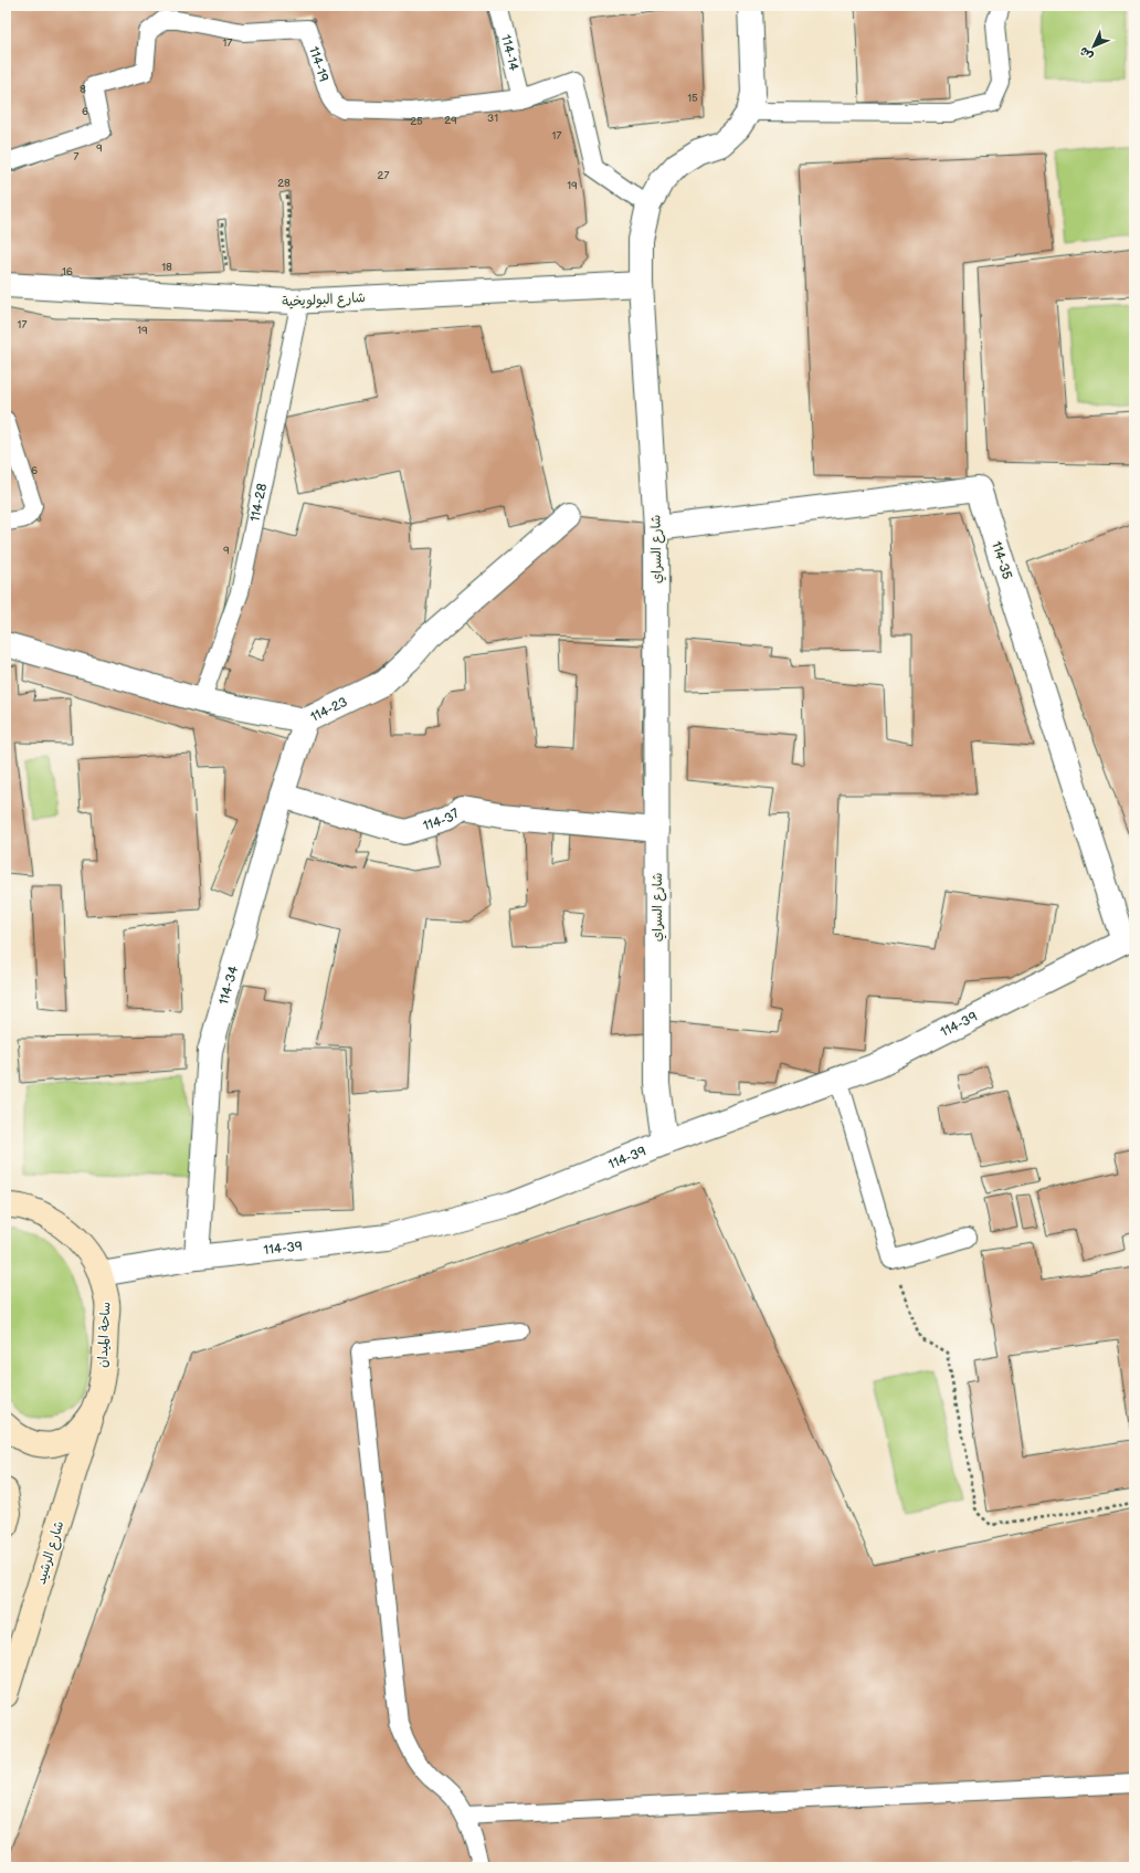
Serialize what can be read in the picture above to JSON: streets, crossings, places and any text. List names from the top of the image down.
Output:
{
  "streets": {
    "main road": ["ساحة الميدان", "شارع الرشيد"],
    "street": [
      "شارع البولويخية",
      "شارع السراي",
      "114-35",
      "114-23",
      "114-37",
      "114-34",
      "114-39"
    ],
    "lane": ["114-14", "114-19", "114-28"]
  },
  "crossings": [
    ["114-14", "114-19"],
    ["114-19", "شارع السراي"],
    ["شارع البولويخية", "114-28"],
    ["شارع البولويخية", "شارع السراي"],
    ["114-28", "114-23"],
    ["شارع السراي", "114-35"],
    ["شارع السراي", "114-37"],
    ["شارع السراي", "114-39"],
    ["114-35", "114-39"],
    ["114-23", "114-34"],
    ["114-37", "114-34"],
    ["114-34", "114-39"],
    ["114-39", "ساحة الميدان"],
    ["ساحة الميدان", "شارع الرشيد"]
  ],
  "house_numbers": [
    "17",
    "8",
    "15",
    "6",
    "31",
    "29",
    "25",
    "17",
    "9",
    "7",
    "27",
    "28",
    "19",
    "18",
    "16",
    "17",
    "19",
    "6",
    "9"
  ],
  "north": "bottom left"
}
